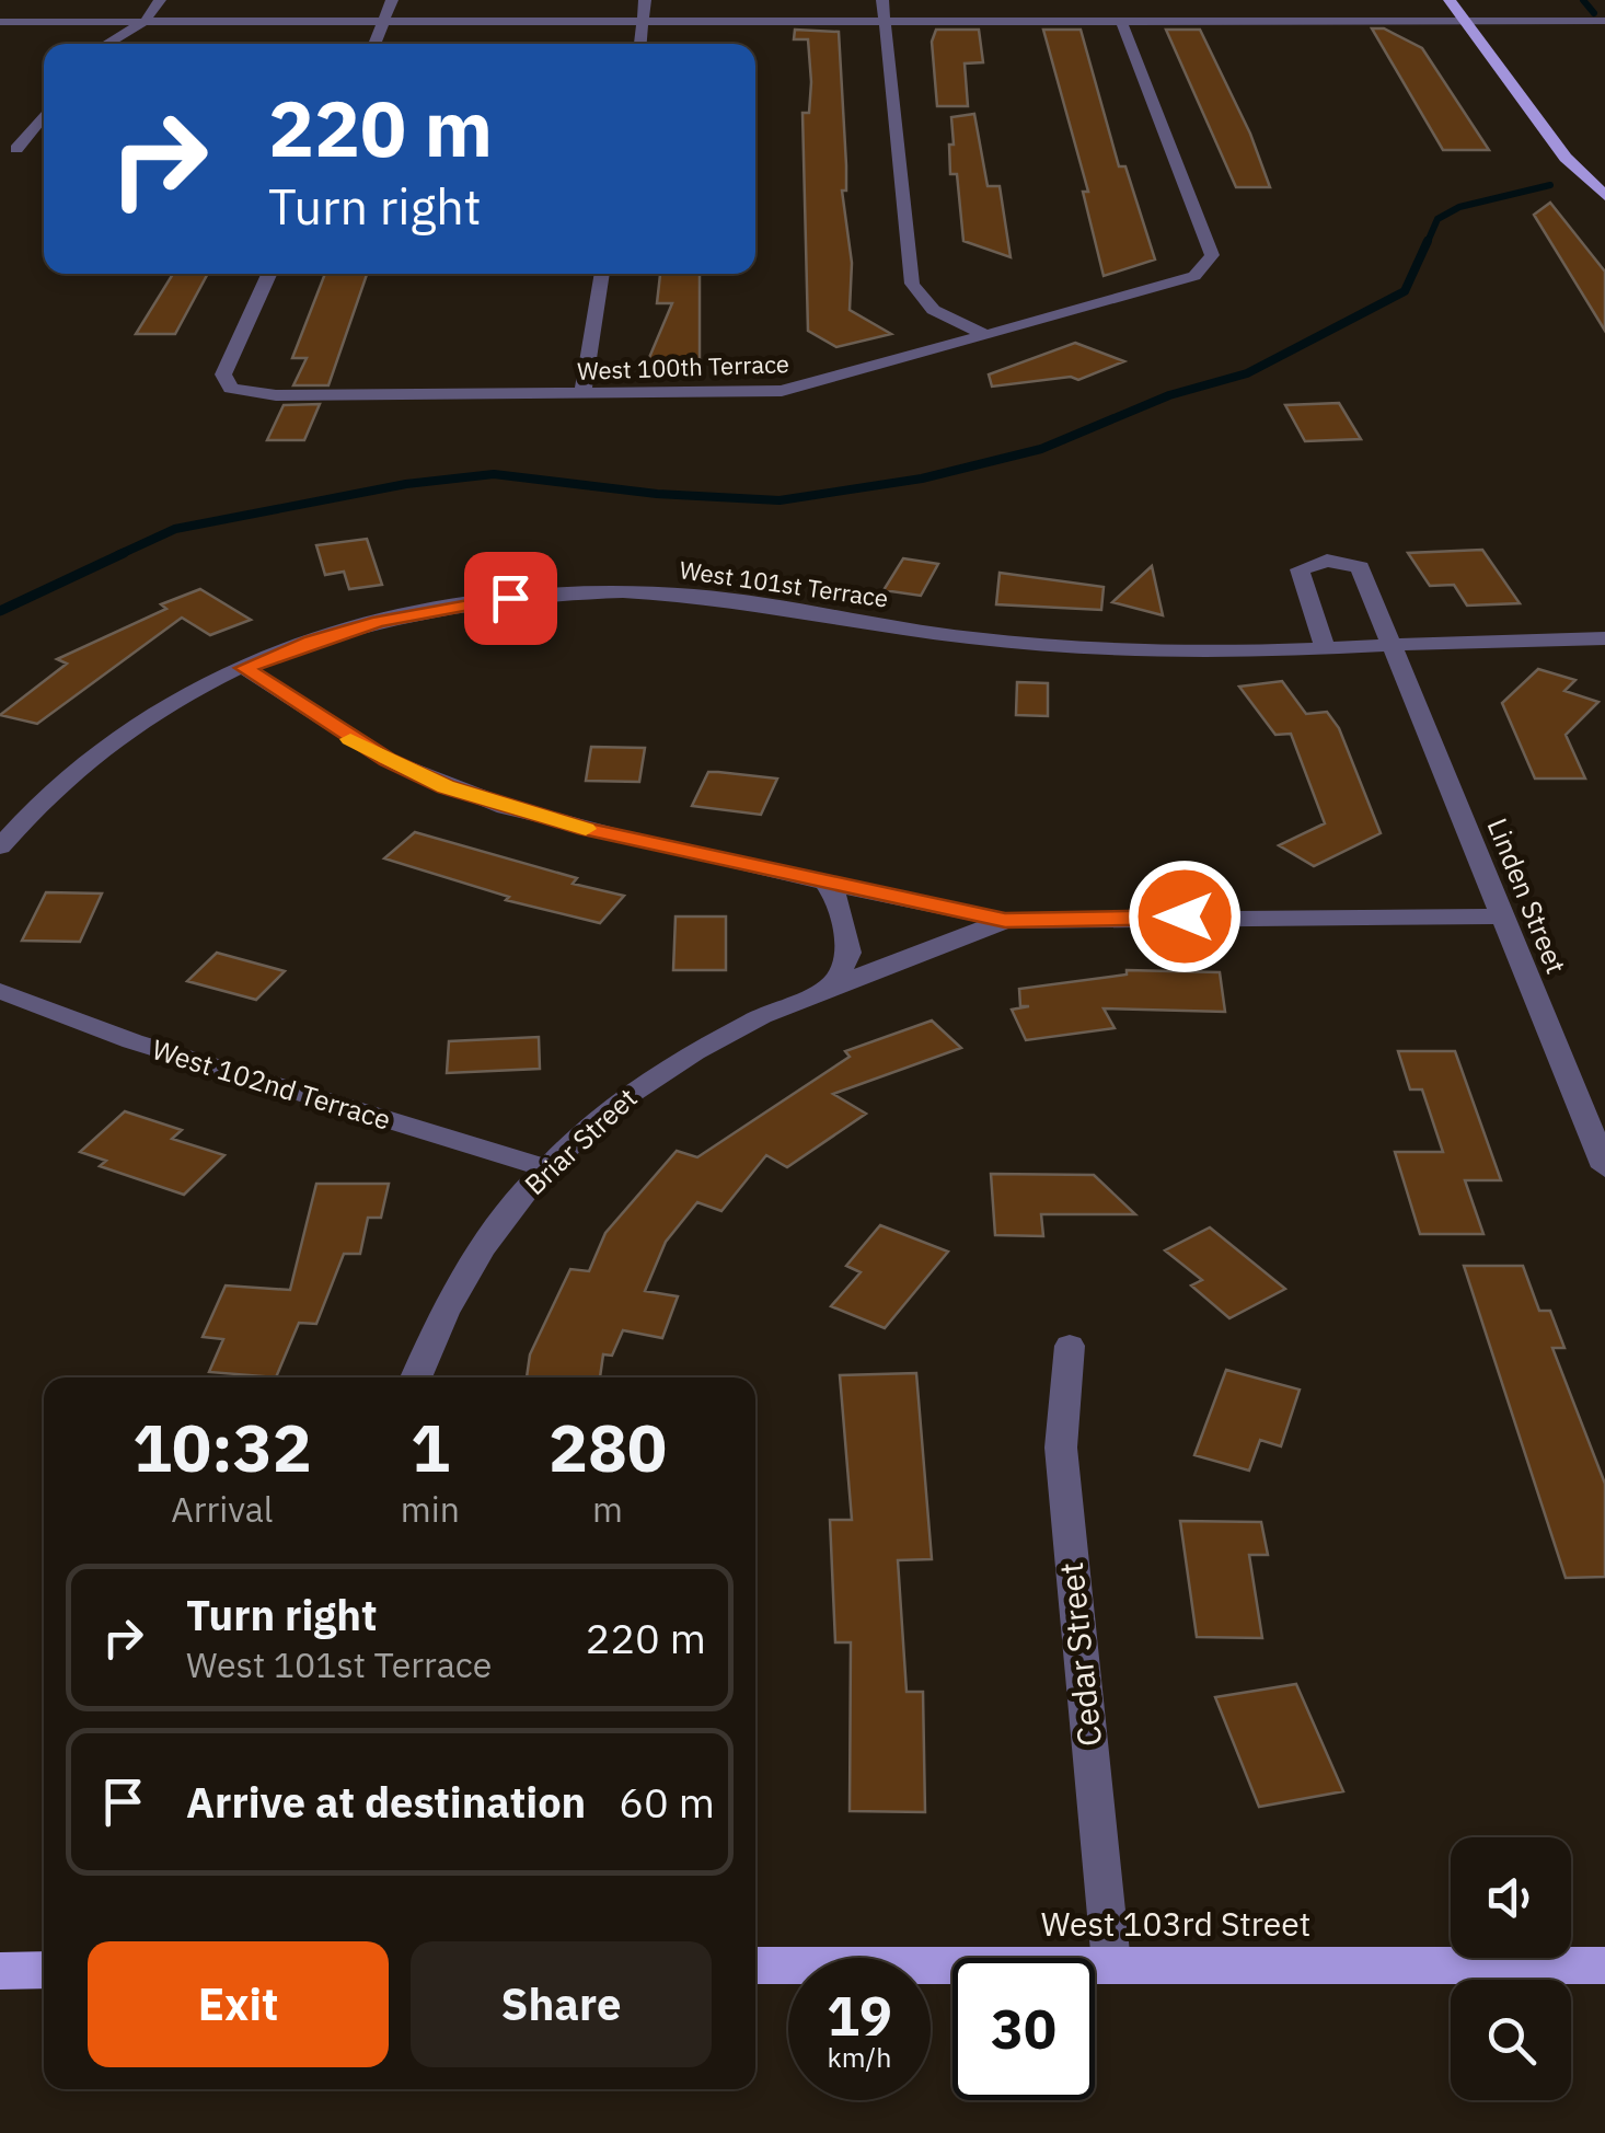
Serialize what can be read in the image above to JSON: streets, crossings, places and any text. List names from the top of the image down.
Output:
{
  "streets": {
    "main road": ["West 103rd Street"],
    "street": [
      "West 100th Terrace",
      "West 101st Terrace",
      "Linden Street",
      "West 102nd Terrace",
      "Briar Street",
      "Cedar Street"
    ]
  },
  "crossings": [
    ["West 101st Terrace", "Linden Street"],
    ["West 102nd Terrace", "Briar Street"],
    ["Cedar Street", "West 103rd Street"]
  ],
  "page": {
    "turn": ["220 m", "Turn right"],
    "eta": [
      "10:32",
      "Arrival",
      "1",
      "min",
      "280",
      "m"
    ],
    "list": [
      {
        "name": "Turn right",
        "note": "West 101st Terrace",
        "value": "220 m"
      },
      {
        "name": "Arrive at destination",
        "value": "60 m"
      }
    ],
    "buttons": ["Exit", "Share"],
    "speed": "19 km/h",
    "limit": "30"
  }
}
